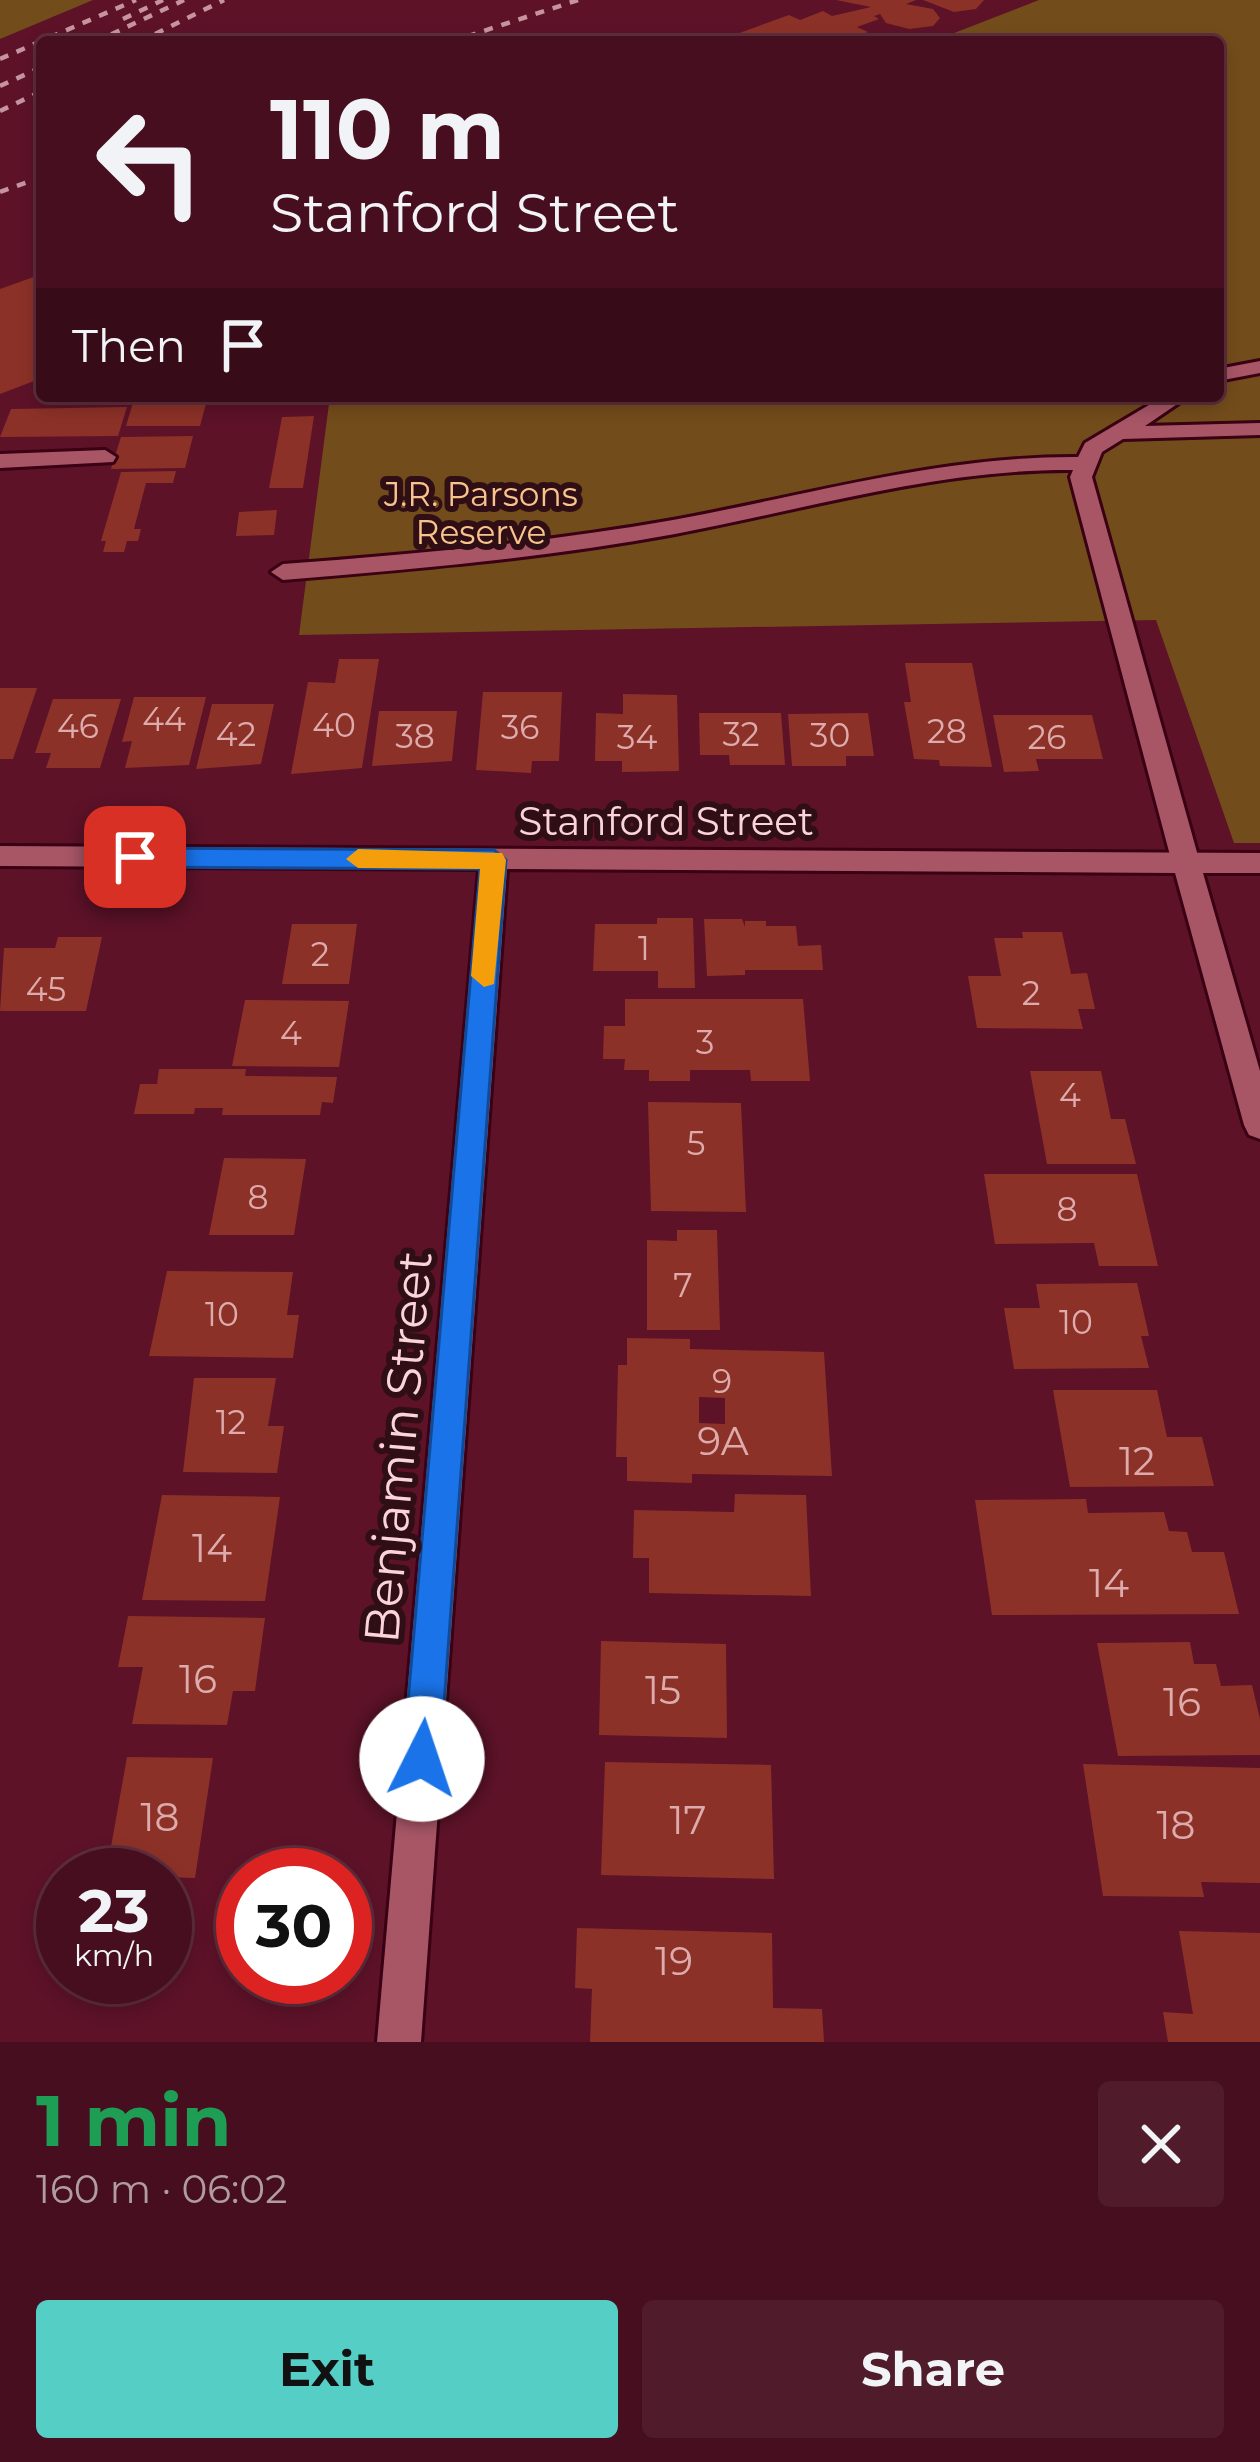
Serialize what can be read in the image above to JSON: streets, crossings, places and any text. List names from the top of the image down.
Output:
{
  "streets": {
    "street": ["Stanford Street", "Benjamin Street"]
  },
  "crossings": [
    ["Stanford Street", "Benjamin Street"]
  ],
  "parks": ["J.R. Parsons Reserve"],
  "house_numbers": [
    "44",
    "40",
    "46",
    "36",
    "28",
    "42",
    "32",
    "30",
    "38",
    "34",
    "26",
    "1",
    "2",
    "45",
    "2",
    "4",
    "3",
    "4",
    "5",
    "8",
    "8",
    "7",
    "10",
    "10",
    "9",
    "12",
    "9A",
    "12",
    "14",
    "14",
    "16",
    "15",
    "16",
    "18",
    "17",
    "18",
    "19"
  ],
  "page": {
    "turn": ["110 m", "Stanford Street"],
    "then": "Then",
    "speed": "23 km/h",
    "limit": "30",
    "heading": ["1 min", "160 m · 06:02"],
    "buttons": ["Exit", "Share"]
  }
}
